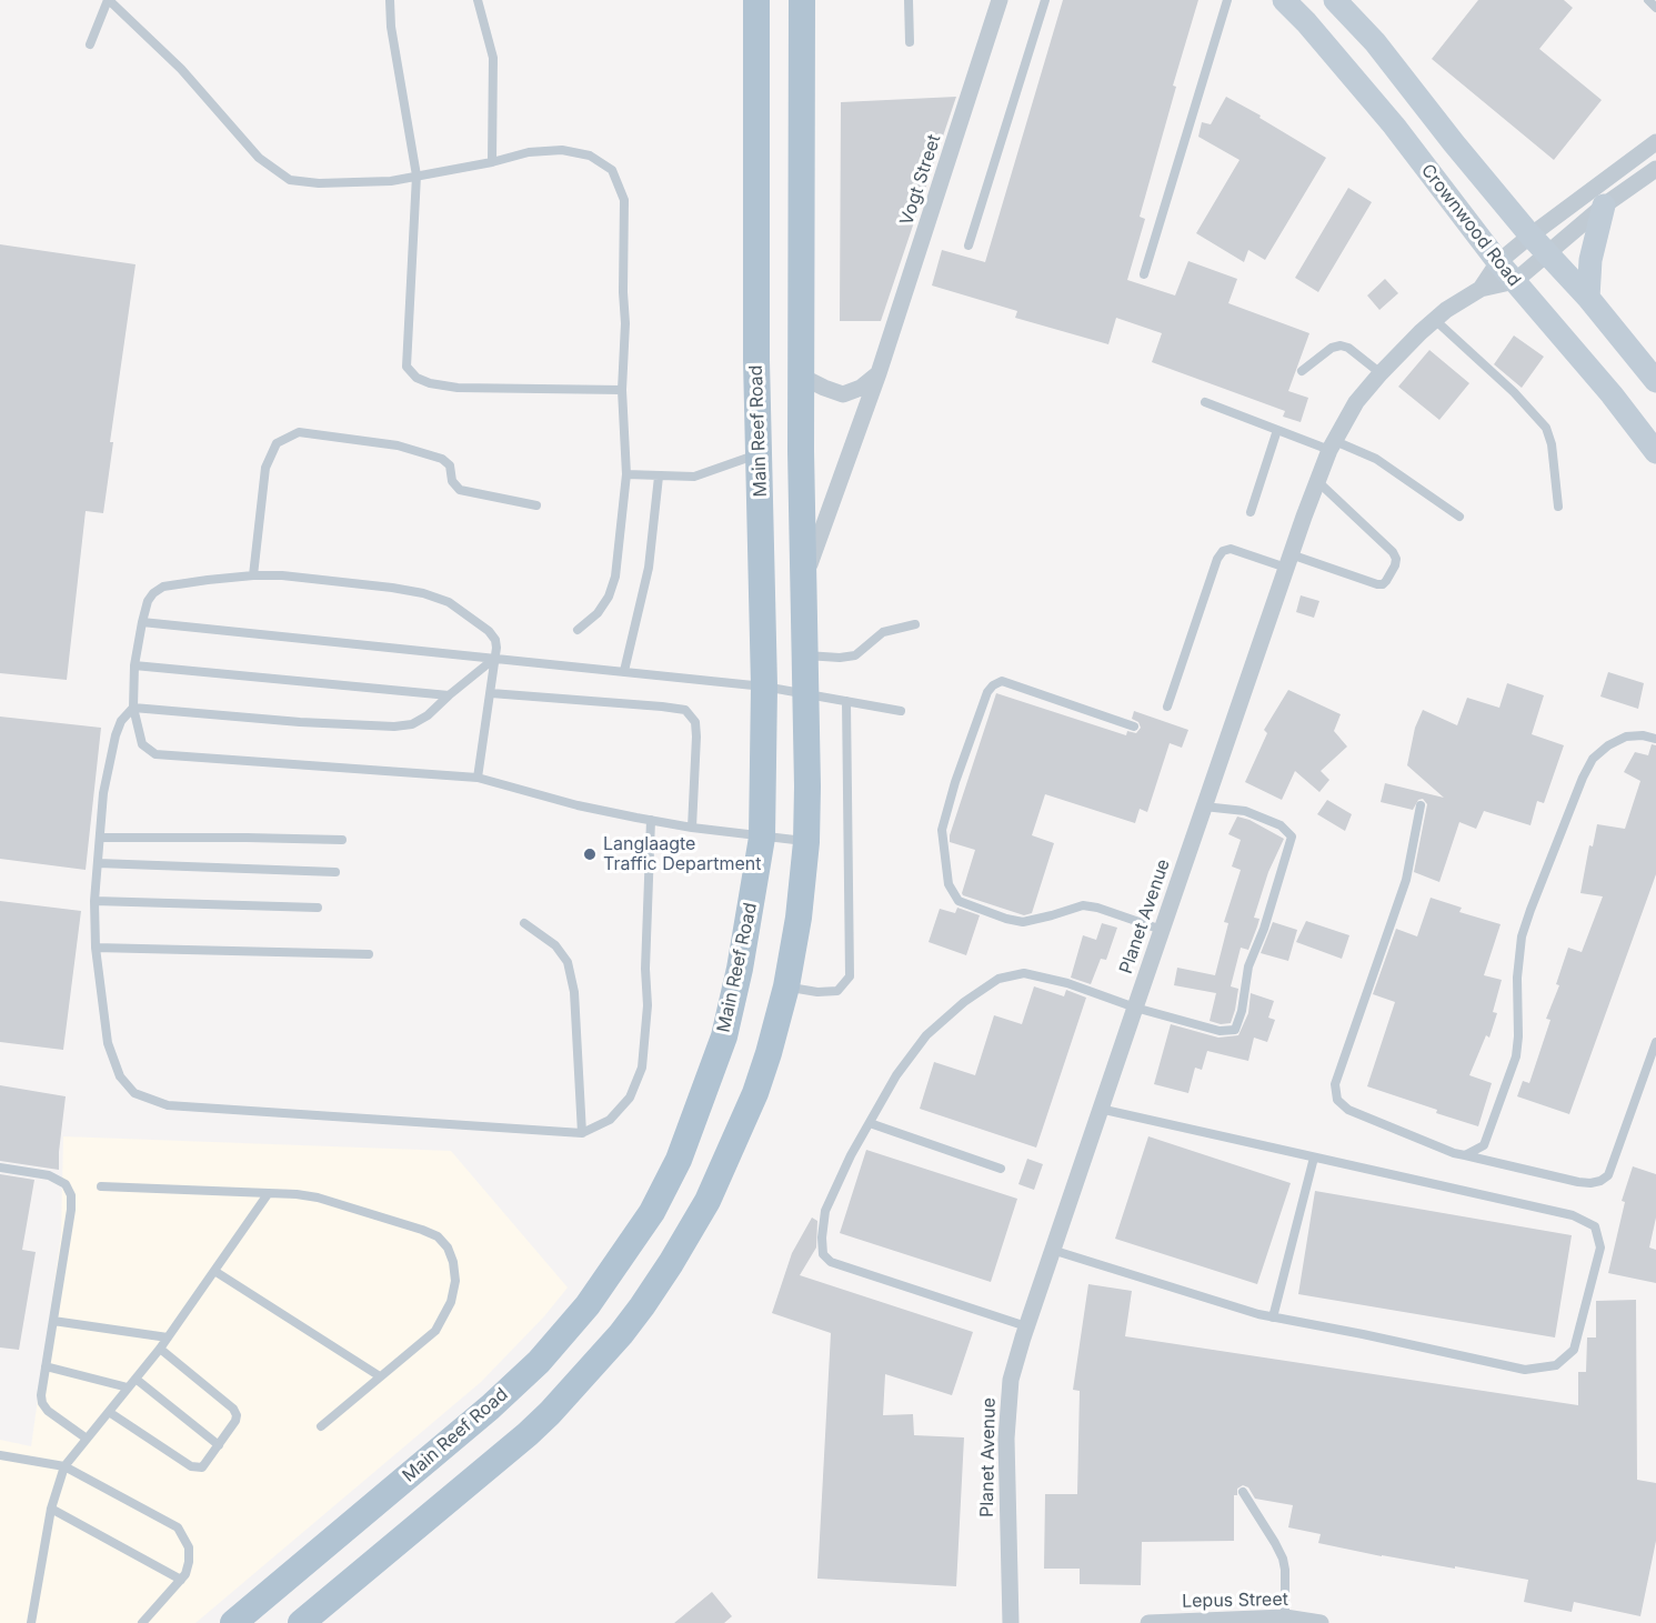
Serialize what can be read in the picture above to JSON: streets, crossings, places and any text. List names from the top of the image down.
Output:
{
  "streets": {
    "main road": ["Crownwood Road", "Main Reef Road"],
    "street": ["Vogt Street", "Planet Avenue", "Lepus Street"]
  },
  "crossings": [
    ["Crownwood Road", "Planet Avenue"]
  ],
  "places": ["Langlaagte Traffic Department"]
}
